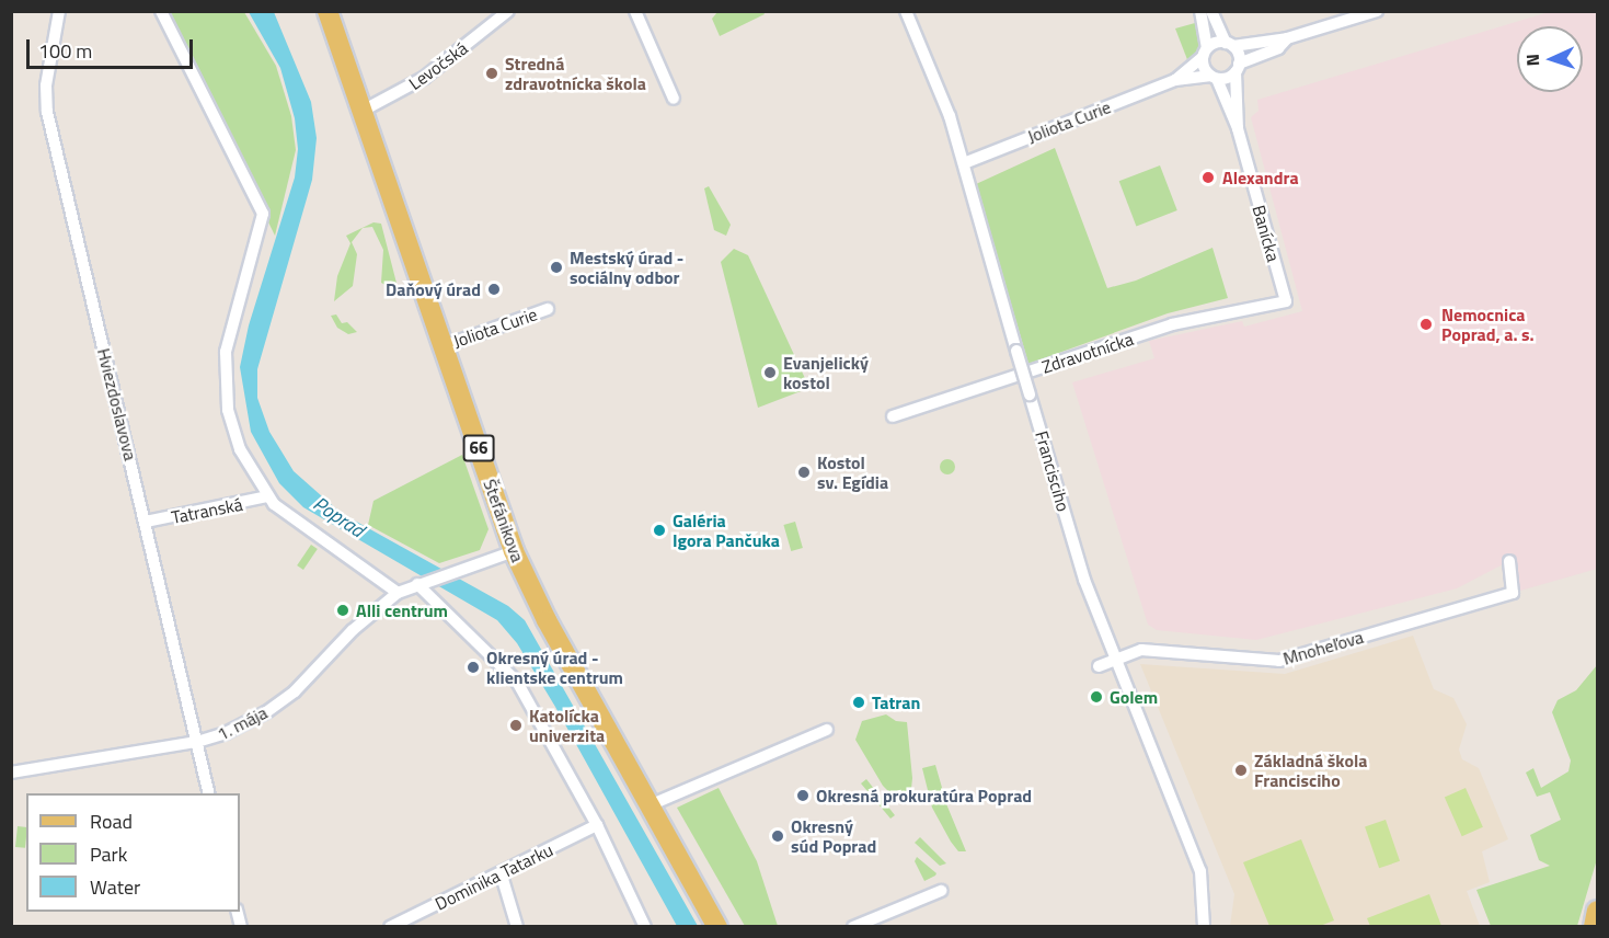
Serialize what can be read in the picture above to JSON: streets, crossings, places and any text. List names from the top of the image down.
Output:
{
  "streets": {
    "main road": ["66", "Štefánikova"],
    "street": [
      "Levočská",
      "Joliota Curie",
      "Banícka",
      "Zdravotnícka",
      "Hviezdoslavova",
      "Francisciho",
      "Tatranská",
      "Mnoheľova",
      "1. mája",
      "Dominika Tatarku"
    ]
  },
  "crossings": [
    ["Levočská", "Štefánikova"],
    ["Joliota Curie", "Banícka"],
    ["Joliota Curie", "Francisciho"],
    ["Joliota Curie", "Štefánikova"],
    ["Banícka", "Zdravotnícka"],
    ["Hviezdoslavova", "Tatranská"],
    ["Hviezdoslavova", "1. mája"],
    ["Francisciho", "Mnoheľova"],
    ["Štefánikova", "1. mája"]
  ],
  "water": ["Poprad"],
  "places": [
    "Stredná zdravotnícka škola",
    "Alexandra",
    "Mestský úrad - sociálny odbor",
    "Daňový úrad",
    "Nemocnica Poprad, a. s.",
    "Evanjelický kostol",
    "Kostol sv. Egídia",
    "Galéria Igora Pančuka",
    "Alli centrum",
    "Okresný úrad - klientske centrum",
    "Golem",
    "Tatran",
    "Katolícka univerzita",
    "Základná škola Francisciho",
    "Okresná prokuratúra Poprad",
    "Okresný súd Poprad"
  ],
  "legend": ["Road", "Park", "Water"],
  "scale_bar": "100 m",
  "north": "left"
}
